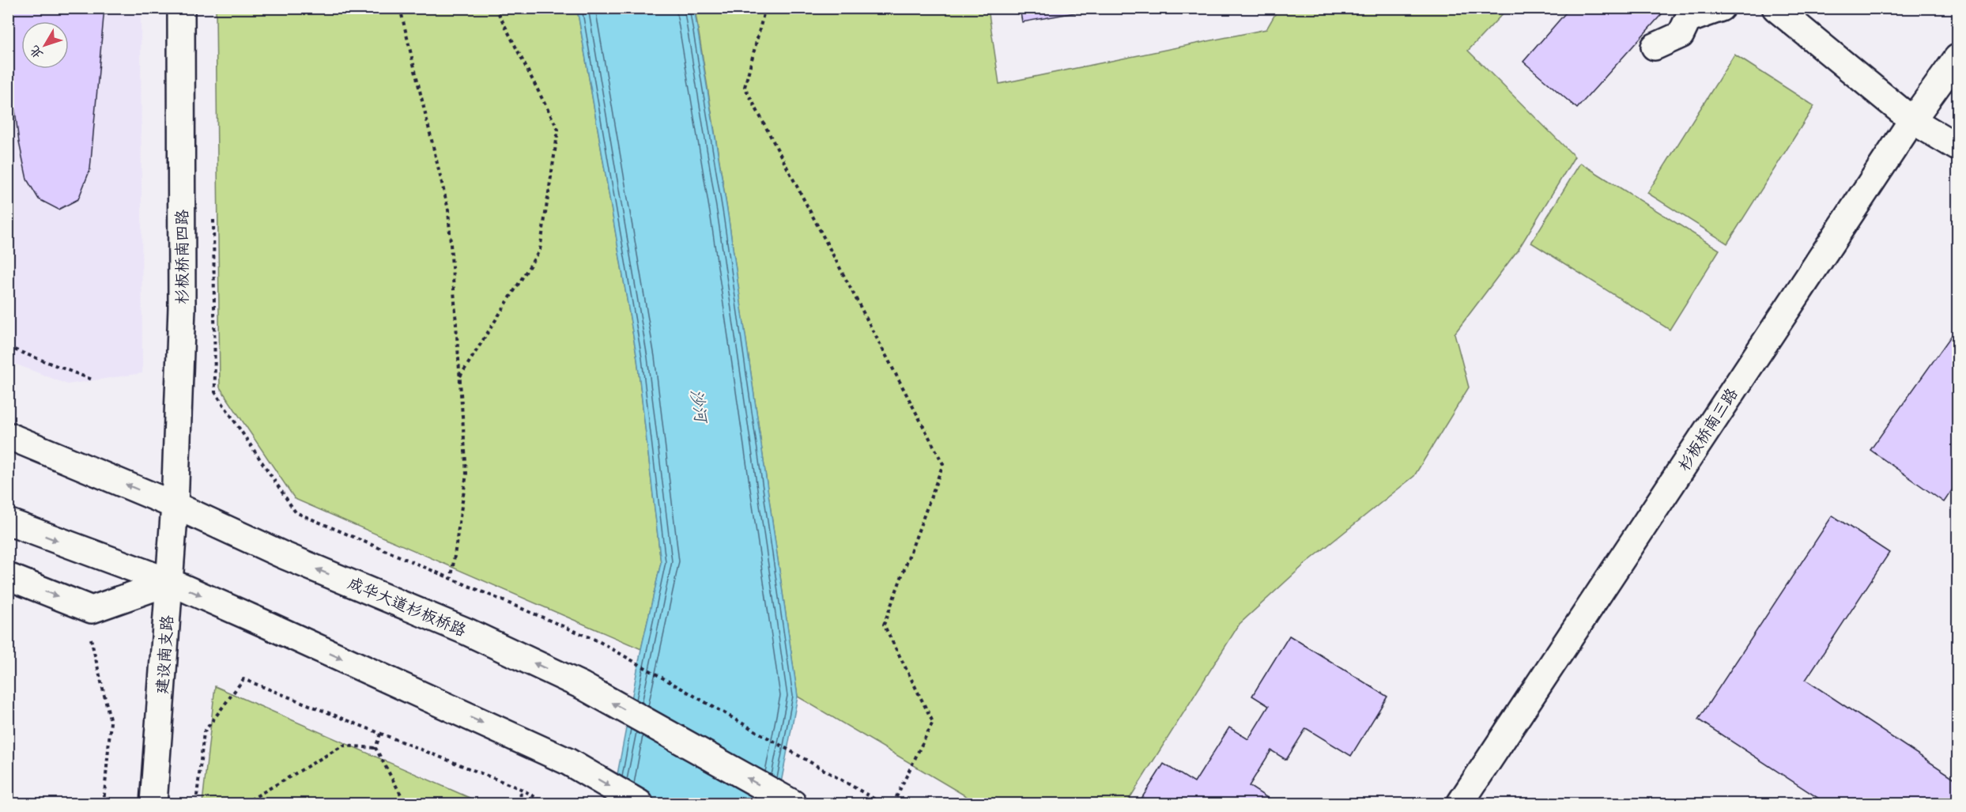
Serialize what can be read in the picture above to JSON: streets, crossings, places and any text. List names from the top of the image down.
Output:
{
  "streets": {
    "street": [
      "杉板桥南四路",
      "杉板桥南三路",
      "成华大道杉板桥路",
      "建设南支路"
    ]
  },
  "crossings": [
    ["杉板桥南四路", "成华大道杉板桥路"],
    ["杉板桥南四路", "建设南支路"],
    ["成华大道杉板桥路", "建设南支路"]
  ],
  "water": ["沙河"],
  "north": "bottom left"
}
